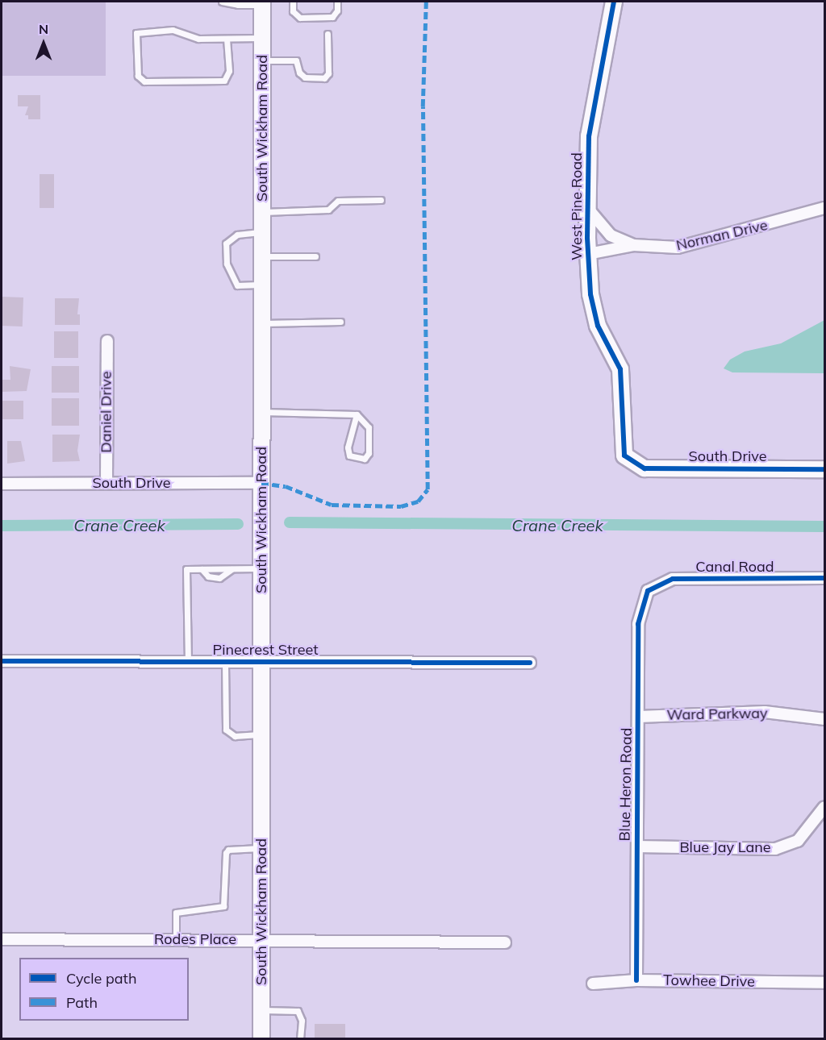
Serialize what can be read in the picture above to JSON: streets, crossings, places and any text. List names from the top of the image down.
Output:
{
  "streets": {
    "main road": ["South Wickham Road", "West Pine Road", "South Drive"],
    "street": [
      "Norman Drive",
      "Daniel Drive",
      "Canal Road",
      "Pinecrest Street",
      "Ward Parkway",
      "Blue Heron Road",
      "Blue Jay Lane",
      "Rodes Place",
      "Towhee Drive"
    ]
  },
  "crossings": [
    ["South Wickham Road", "South Drive"],
    ["South Wickham Road", "Pinecrest Street"],
    ["South Wickham Road", "Rodes Place"],
    ["West Pine Road", "Norman Drive"],
    ["West Pine Road", "South Drive"],
    ["Daniel Drive", "South Drive"],
    ["Canal Road", "Blue Heron Road"],
    ["Ward Parkway", "Blue Heron Road"],
    ["Blue Heron Road", "Blue Jay Lane"],
    ["Blue Heron Road", "Towhee Drive"]
  ],
  "water": ["Crane Creek"],
  "legend": ["Cycle path", "Path"],
  "north": "top"
}
